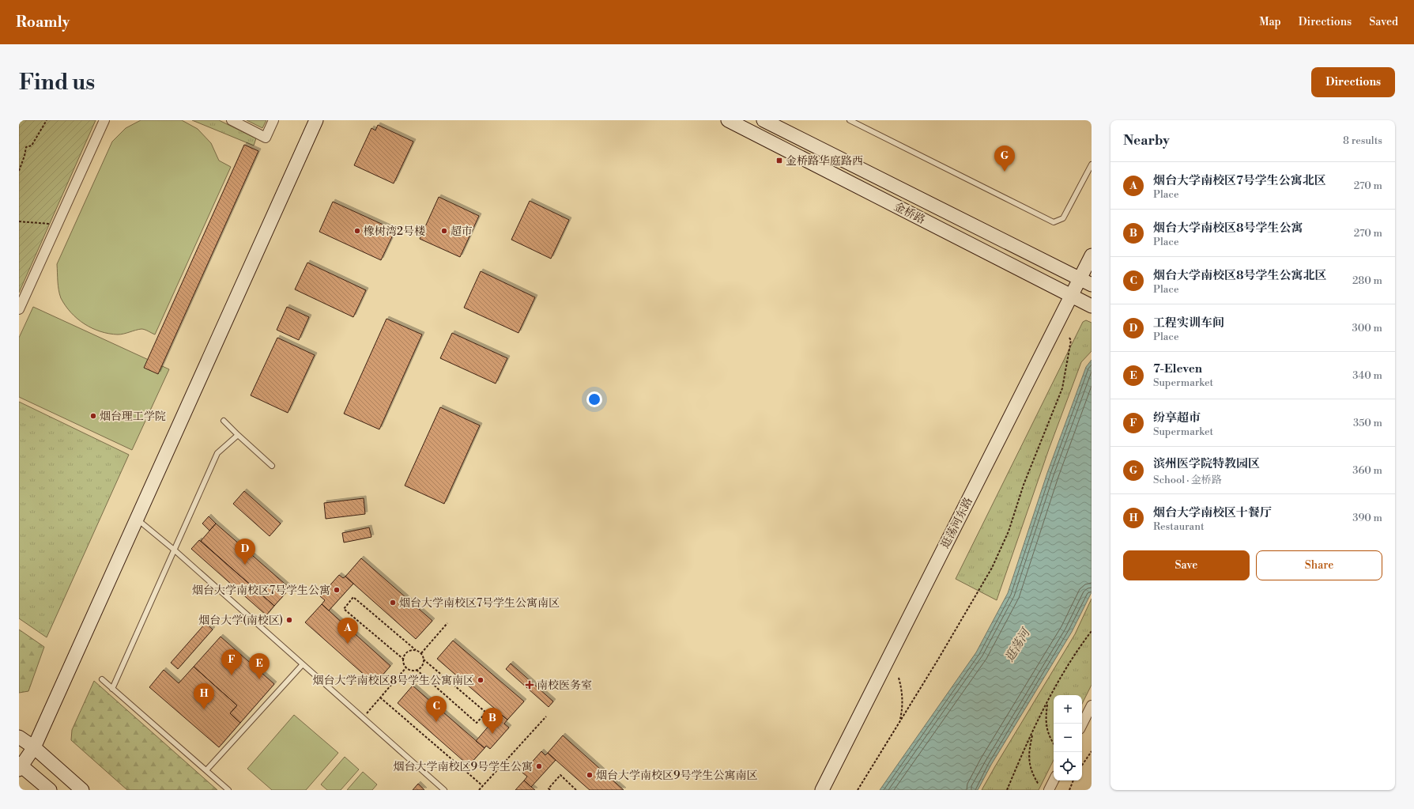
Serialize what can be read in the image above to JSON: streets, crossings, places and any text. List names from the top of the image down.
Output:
{
  "streets": {
    "street": ["金桥路", "逛荡河东路"]
  },
  "crossings": [
    ["金桥路", "逛荡河东路"]
  ],
  "water": ["逛荡河"],
  "places": {
    "transit": ["金桥路华庭路西"],
    "other": [
      "橡树湾2号楼",
      "超市",
      "烟台理工学院",
      "烟台大学南校区7号学生公寓",
      "烟台大学南校区7号学生公寓南区",
      "烟台大学(南校区)",
      "烟台大学南校区8号学生公寓南区",
      "烟台大学南校区9号学生公寓",
      "烟台大学南校区9号学生公寓南区"
    ],
    "health": ["南校医务室"]
  },
  "page": {
    "header": "Roamly",
    "nav": ["Map", "Directions", "Saved"],
    "buttons": [
      "Directions",
      ["Save", "Share"]
    ],
    "title": "Find us",
    "heading": ["Nearby", "8 results"],
    "pins": [
      "G",
      "D",
      "A",
      "F",
      "E",
      "H",
      "C",
      "B"
    ],
    "list": [
      {
        "mark": "A",
        "name": "烟台大学南校区7号学生公寓北区",
        "note": "Place",
        "value": "270 m"
      },
      {
        "mark": "B",
        "name": "烟台大学南校区8号学生公寓",
        "note": "Place",
        "value": "270 m"
      },
      {
        "mark": "C",
        "name": "烟台大学南校区8号学生公寓北区",
        "note": "Place",
        "value": "280 m"
      },
      {
        "mark": "D",
        "name": "工程实训车间",
        "note": "Place",
        "value": "300 m"
      },
      {
        "mark": "E",
        "name": "7-Eleven",
        "note": "Supermarket",
        "value": "340 m"
      },
      {
        "mark": "F",
        "name": "纷享超市",
        "note": "Supermarket",
        "value": "350 m"
      },
      {
        "mark": "G",
        "name": "滨州医学院特教园区",
        "note": "School · 金桥路",
        "value": "360 m"
      },
      {
        "mark": "H",
        "name": "烟台大学南校区十餐厅",
        "note": "Restaurant",
        "value": "390 m"
      }
    ],
    "map_buttons": ["+", "−"]
  }
}
